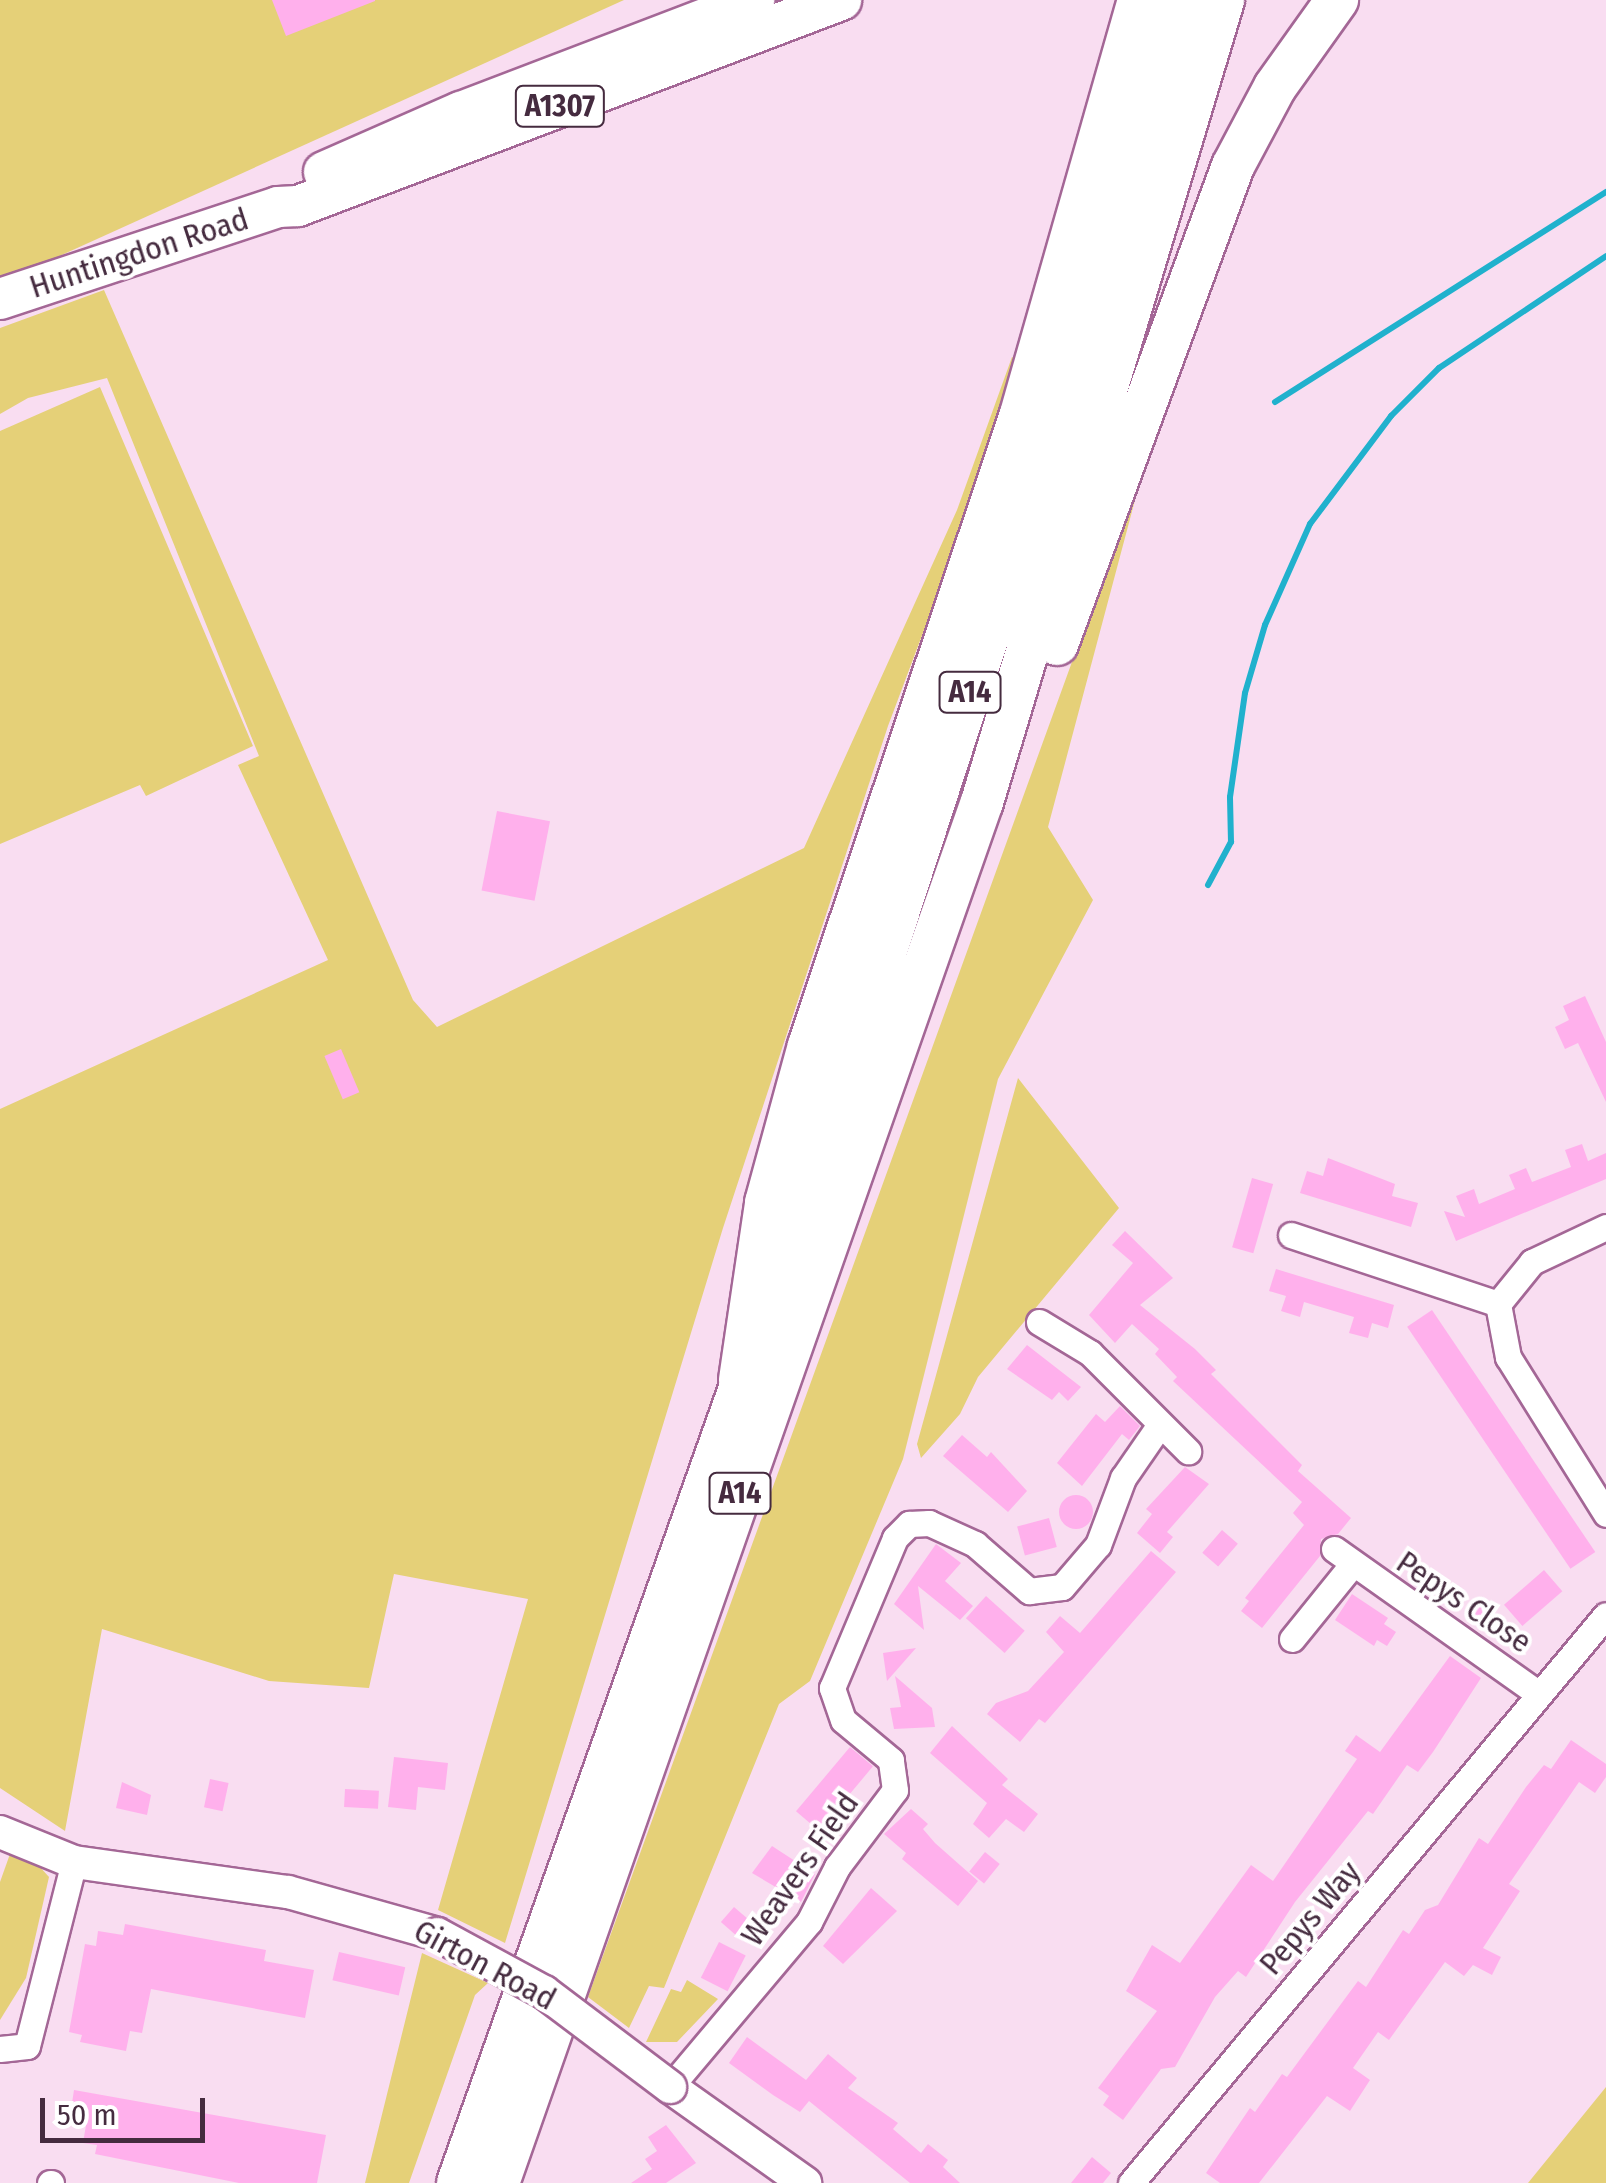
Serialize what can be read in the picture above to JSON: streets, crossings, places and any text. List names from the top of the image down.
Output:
{
  "streets": {
    "highway": ["A14"],
    "main road": ["A1307", "Huntingdon Road"],
    "street": [
      "Pepys Close",
      "Weavers Field",
      "Pepys Way",
      "Girton Road"
    ]
  },
  "crossings": [
    ["Pepys Close", "Pepys Way"],
    ["Weavers Field", "Girton Road"]
  ],
  "scale_bar": "50 m"
}
